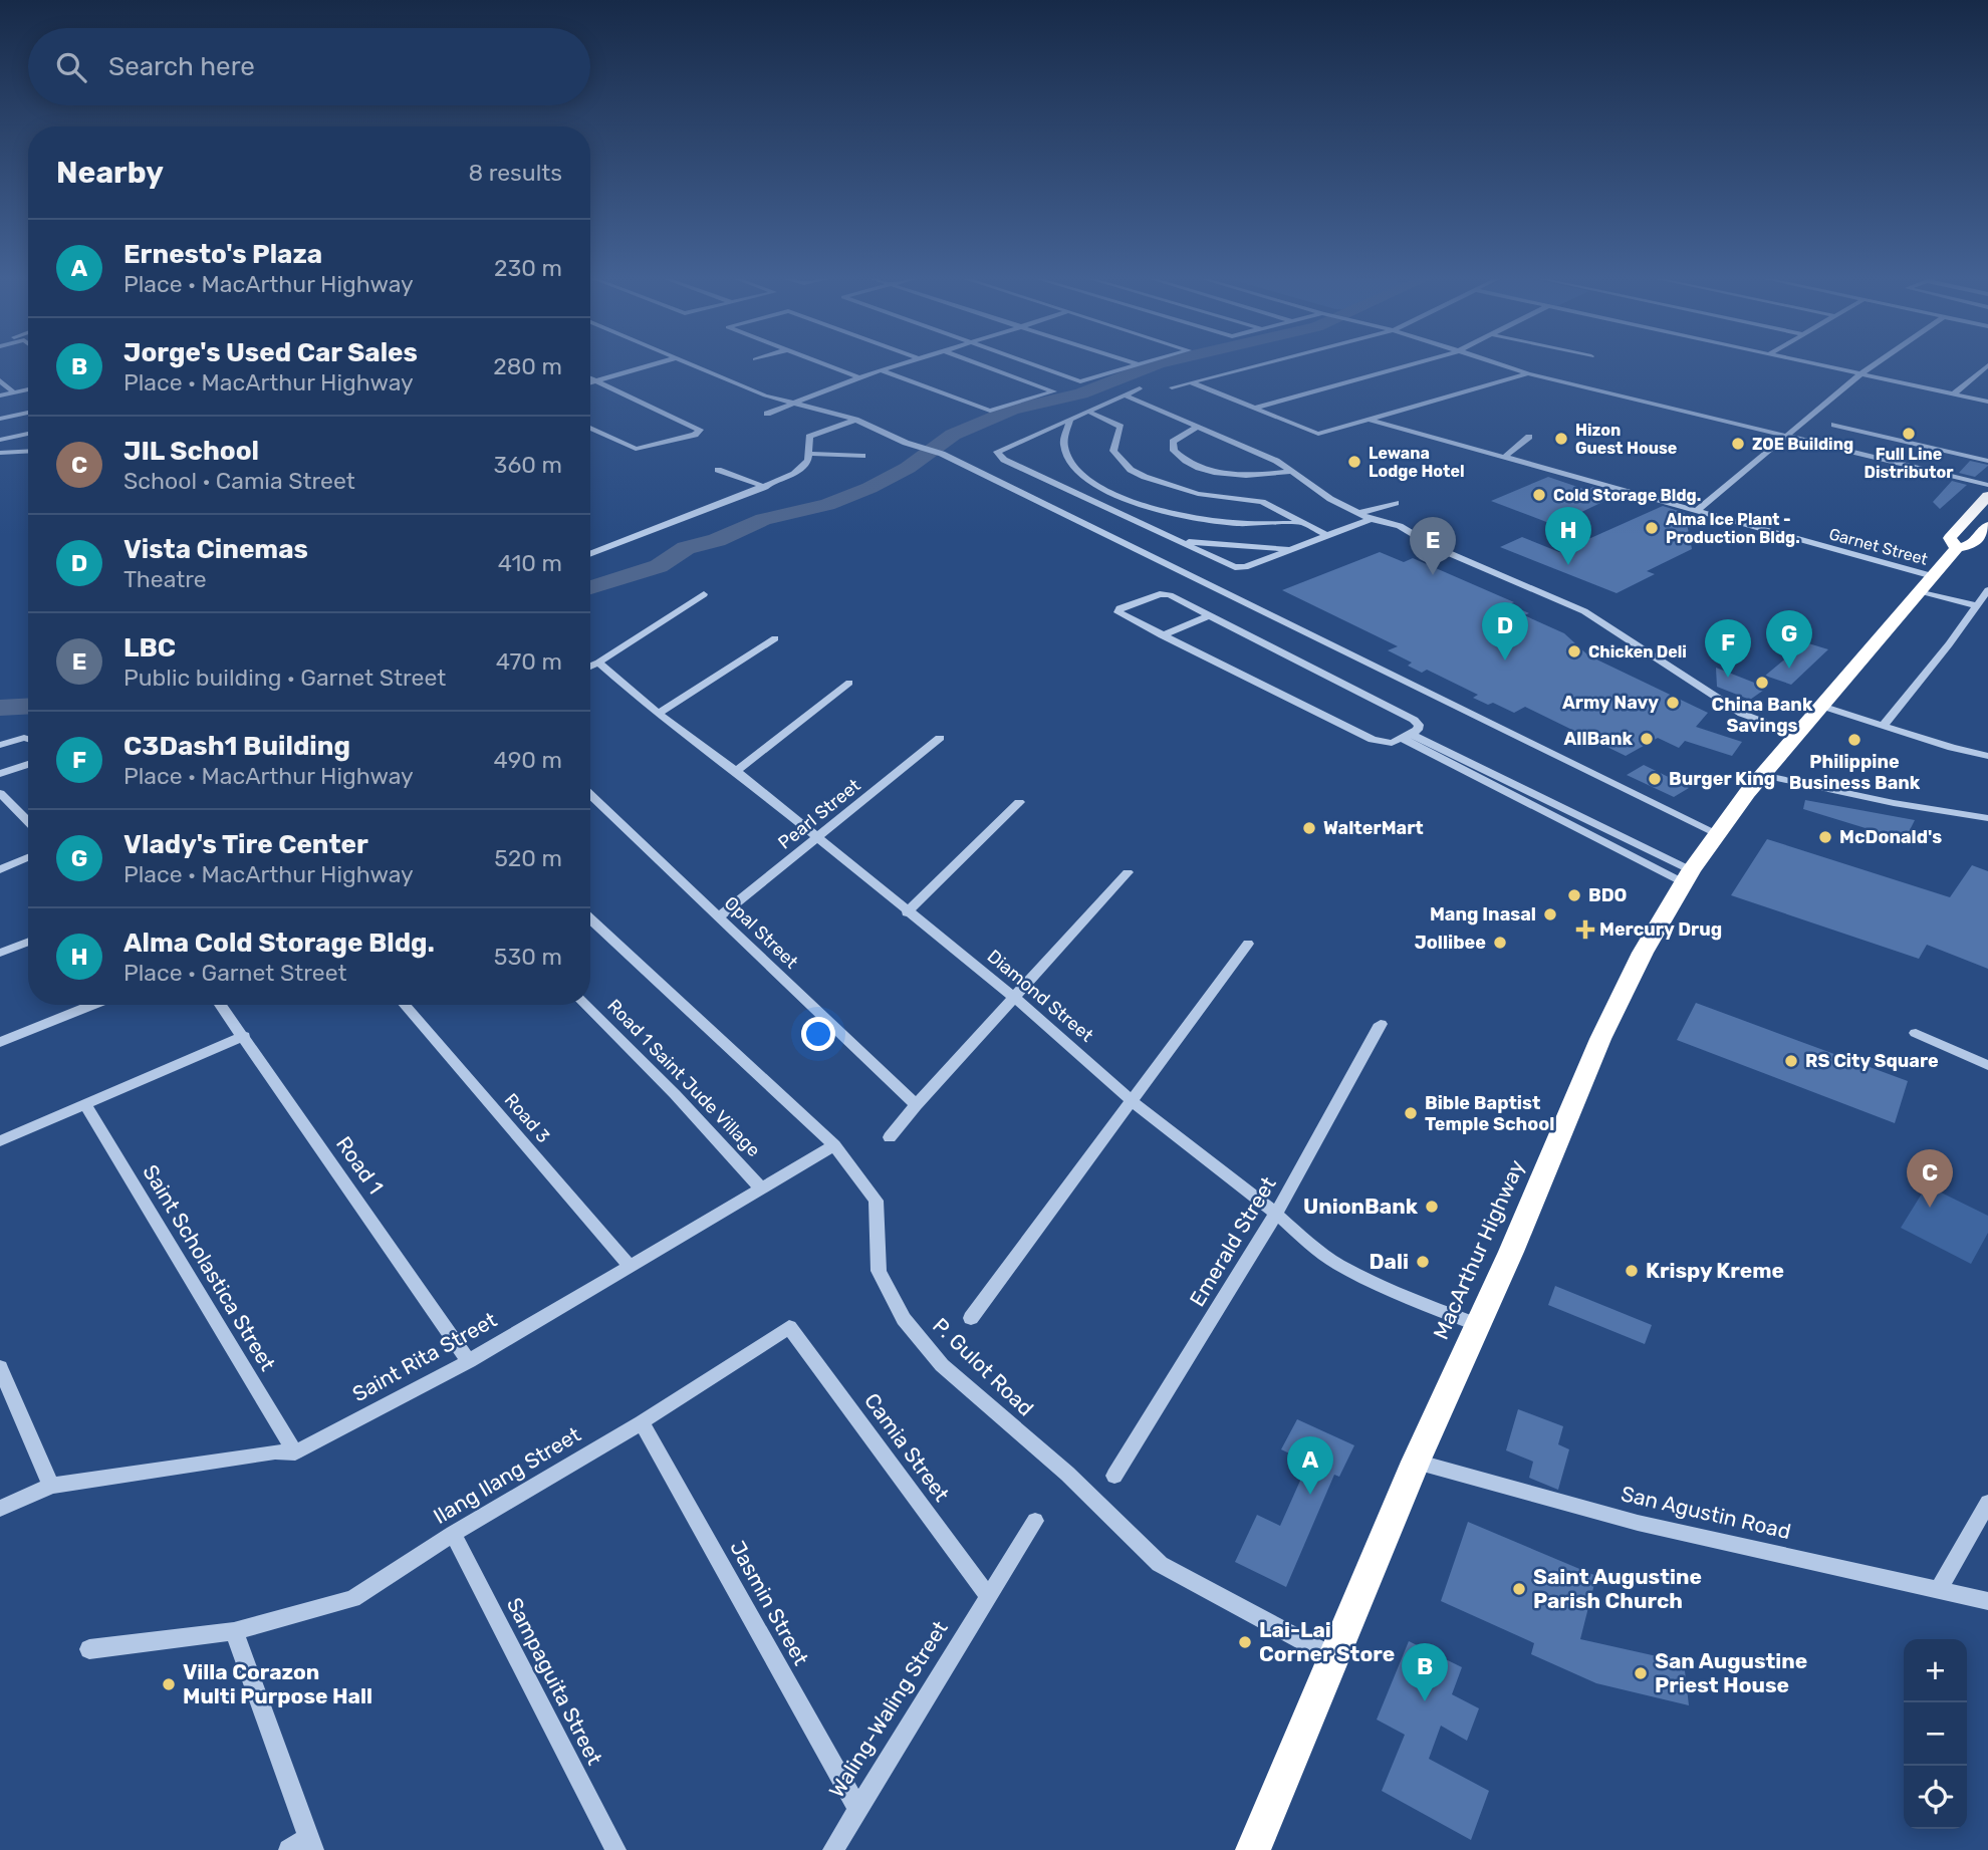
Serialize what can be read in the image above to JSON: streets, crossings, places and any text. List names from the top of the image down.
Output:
{
  "streets": {
    "highway": ["MacArthur Highway"],
    "street": [
      "Garnet Street",
      "Pearl Street",
      "Opal Street",
      "Diamond Street",
      "Road 1 Saint Jude Village",
      "Road 3",
      "Road 1",
      "Emerald Street",
      "Saint Scholastica Street",
      "Saint Rita Street",
      "P. Gulot Road",
      "Camia Street",
      "Ilang Ilang Street",
      "San Agustin Road",
      "Jasmin Street",
      "Sampaguita Street",
      "Waling-Waling Street"
    ]
  },
  "crossings": [
    ["Garnet Street", "MacArthur Highway"],
    ["Pearl Street", "Opal Street"],
    ["Pearl Street", "Diamond Street"],
    ["Diamond Street", "Emerald Street"],
    ["Diamond Street", "MacArthur Highway"],
    ["Road 1 Saint Jude Village", "Saint Rita Street"],
    ["Road 3", "Saint Rita Street"],
    ["Road 1", "Saint Rita Street"],
    ["MacArthur Highway", "P. Gulot Road"],
    ["MacArthur Highway", "San Agustin Road"],
    ["Saint Scholastica Street", "Saint Rita Street"],
    ["Saint Rita Street", "P. Gulot Road"],
    ["Camia Street", "Ilang Ilang Street"],
    ["Camia Street", "Waling-Waling Street"],
    ["Ilang Ilang Street", "Jasmin Street"],
    ["Ilang Ilang Street", "Sampaguita Street"],
    ["Jasmin Street", "Waling-Waling Street"]
  ],
  "places": {
    "other": [
      "Full Line Distributor",
      "Hizon Guest House",
      "ZOE Building",
      "Lewana Lodge Hotel",
      "Cold Storage Bldg.",
      "Alma Ice Plant - Production Bldg.",
      "Chicken Deli",
      "China Bank Savings",
      "Army Navy",
      "AllBank",
      "Philippine Business Bank",
      "Burger King",
      "WalterMart",
      "McDonald's",
      "BDO",
      "Mang Inasal",
      "Jollibee",
      "RS City Square",
      "Bible Baptist Temple School",
      "UnionBank",
      "Dali",
      "Krispy Kreme",
      "Saint Augustine Parish Church",
      "Lai-Lai Corner Store",
      "San Augustine Priest House",
      "Villa Corazon Multi Purpose Hall"
    ],
    "health": ["Mercury Drug"]
  },
  "page": {
    "search": "Search here",
    "heading": ["Nearby", "8 results"],
    "list": [
      {
        "mark": "A",
        "name": "Ernesto's Plaza",
        "note": "Place · MacArthur Highway",
        "value": "230 m"
      },
      {
        "mark": "B",
        "name": "Jorge's Used Car Sales",
        "note": "Place · MacArthur Highway",
        "value": "280 m"
      },
      {
        "mark": "C",
        "name": "JIL School",
        "note": "School · Camia Street",
        "value": "360 m"
      },
      {
        "mark": "D",
        "name": "Vista Cinemas",
        "note": "Theatre",
        "value": "410 m"
      },
      {
        "mark": "E",
        "name": "LBC",
        "note": "Public building · Garnet Street",
        "value": "470 m"
      },
      {
        "mark": "F",
        "name": "C3Dash1 Building",
        "note": "Place · MacArthur Highway",
        "value": "490 m"
      },
      {
        "mark": "G",
        "name": "Vlady's Tire Center",
        "note": "Place · MacArthur Highway",
        "value": "520 m"
      },
      {
        "mark": "H",
        "name": "Alma Cold Storage Bldg.",
        "note": "Place · Garnet Street",
        "value": "530 m"
      }
    ],
    "pins": [
      "H",
      "E",
      "D",
      "G",
      "F",
      "C",
      "A",
      "B"
    ],
    "map_buttons": ["+", "−"]
  }
}
